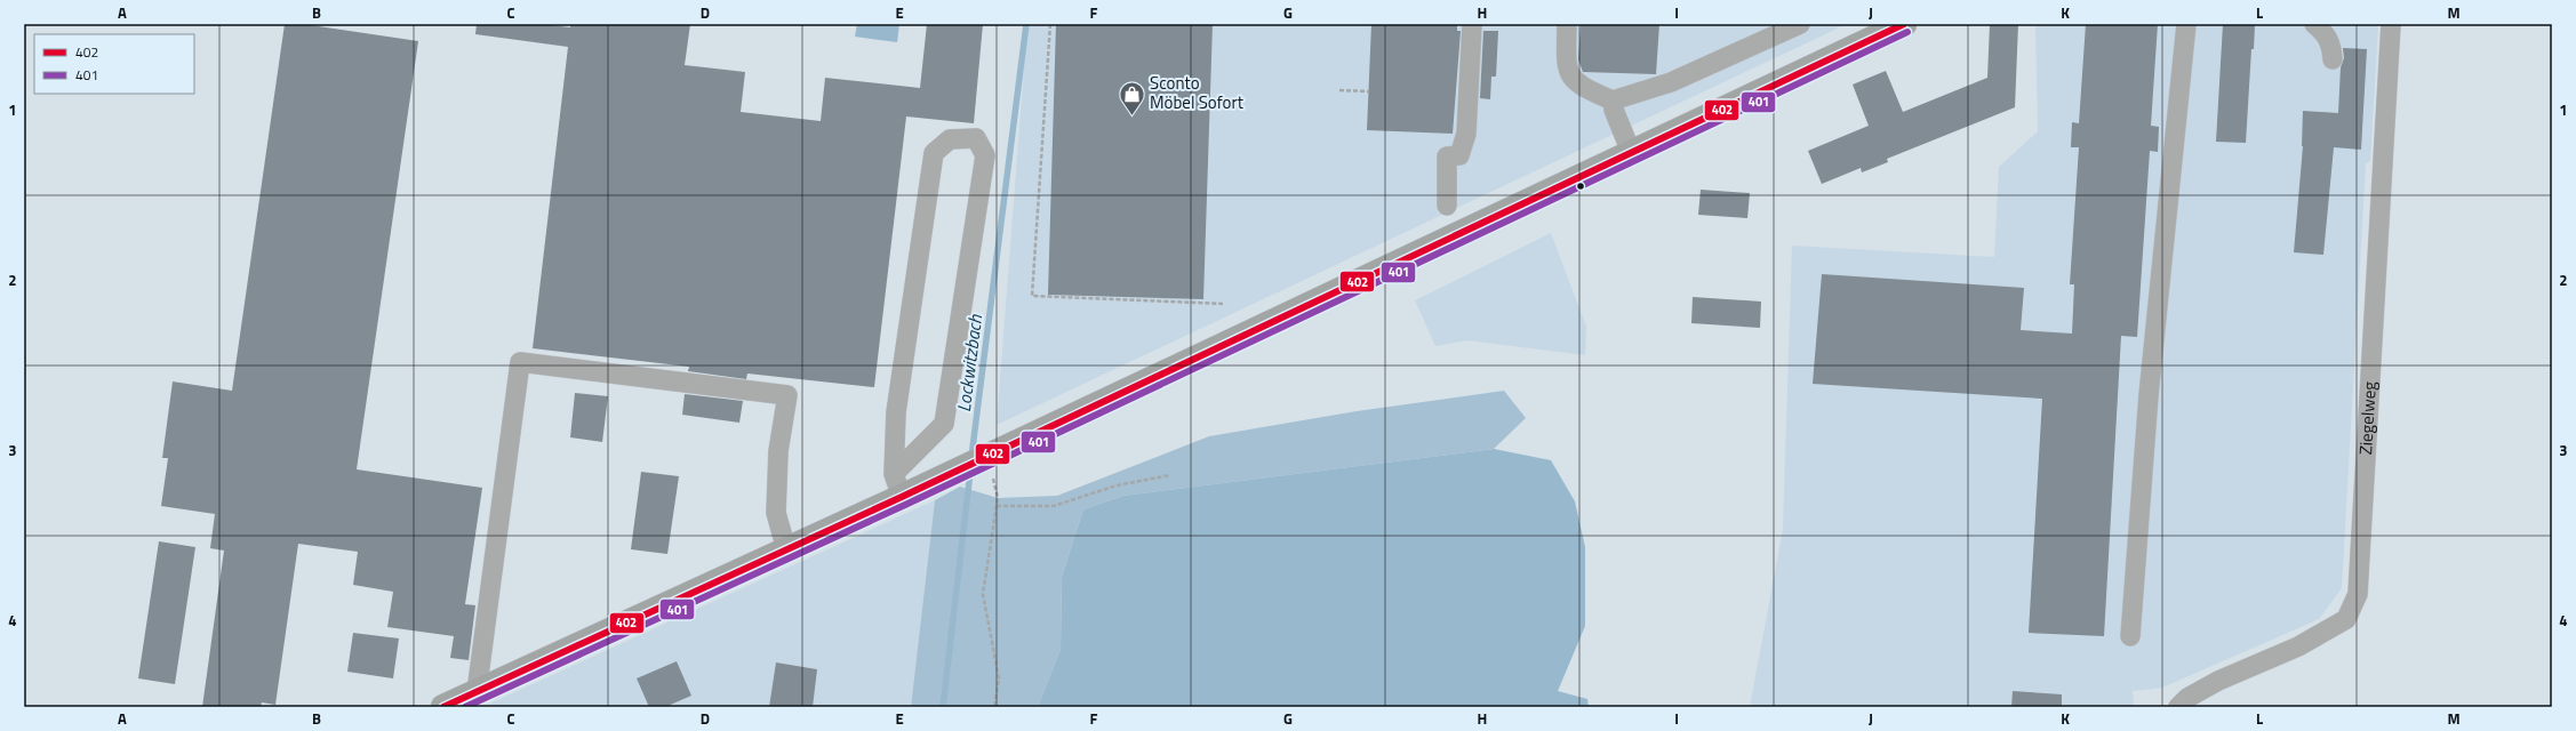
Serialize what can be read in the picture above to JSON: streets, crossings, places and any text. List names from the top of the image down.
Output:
{
  "streets": {
    "street": ["Ziegelweg"]
  },
  "water": ["Lockwitzbach"],
  "places": {
    "shop": ["Sconto Möbel Sofort"]
  },
  "lines": ["transit line 402", "transit line 401"],
  "legend": ["402", "401"],
  "grid": {
    "columns": [
      "A",
      "B",
      "C",
      "D",
      "E",
      "F",
      "G",
      "H",
      "I",
      "J",
      "K",
      "L",
      "M"
    ],
    "rows": [
      "1",
      "2",
      "3",
      "4"
    ]
  }
}
